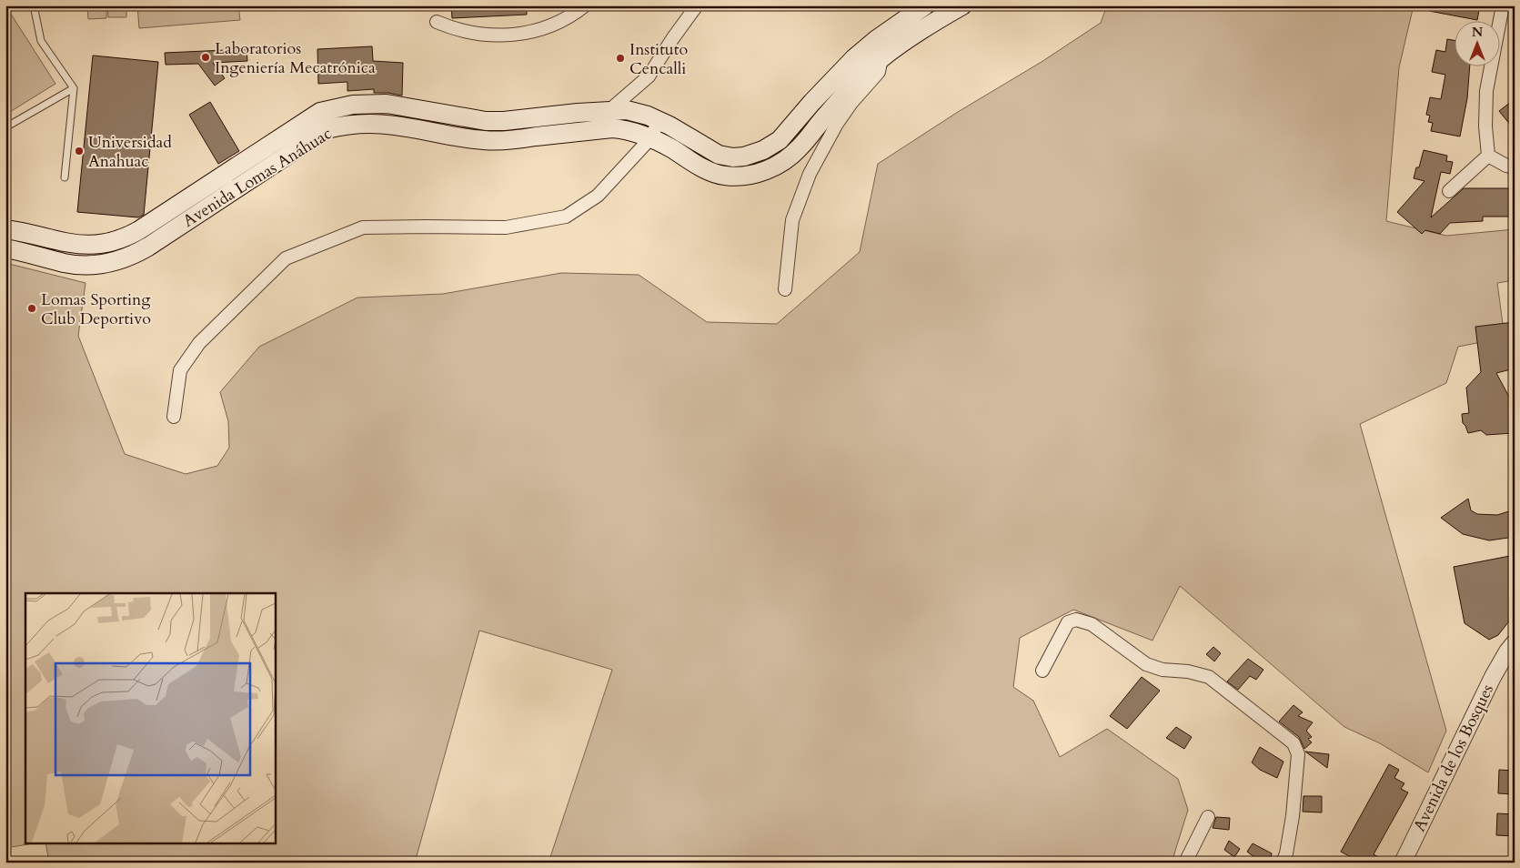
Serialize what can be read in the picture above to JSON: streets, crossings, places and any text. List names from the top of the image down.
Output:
{
  "streets": {
    "main road": ["Avenida Lomas Anáhuac"],
    "street": ["Avenida de los Bosques"]
  },
  "places": [
    "Laboratorios Ingeniería Mecatrónica",
    "Instituto Cencalli",
    "Universidad Anahuac",
    "Lomas Sporting Club Deportivo"
  ],
  "north": "top"
}
